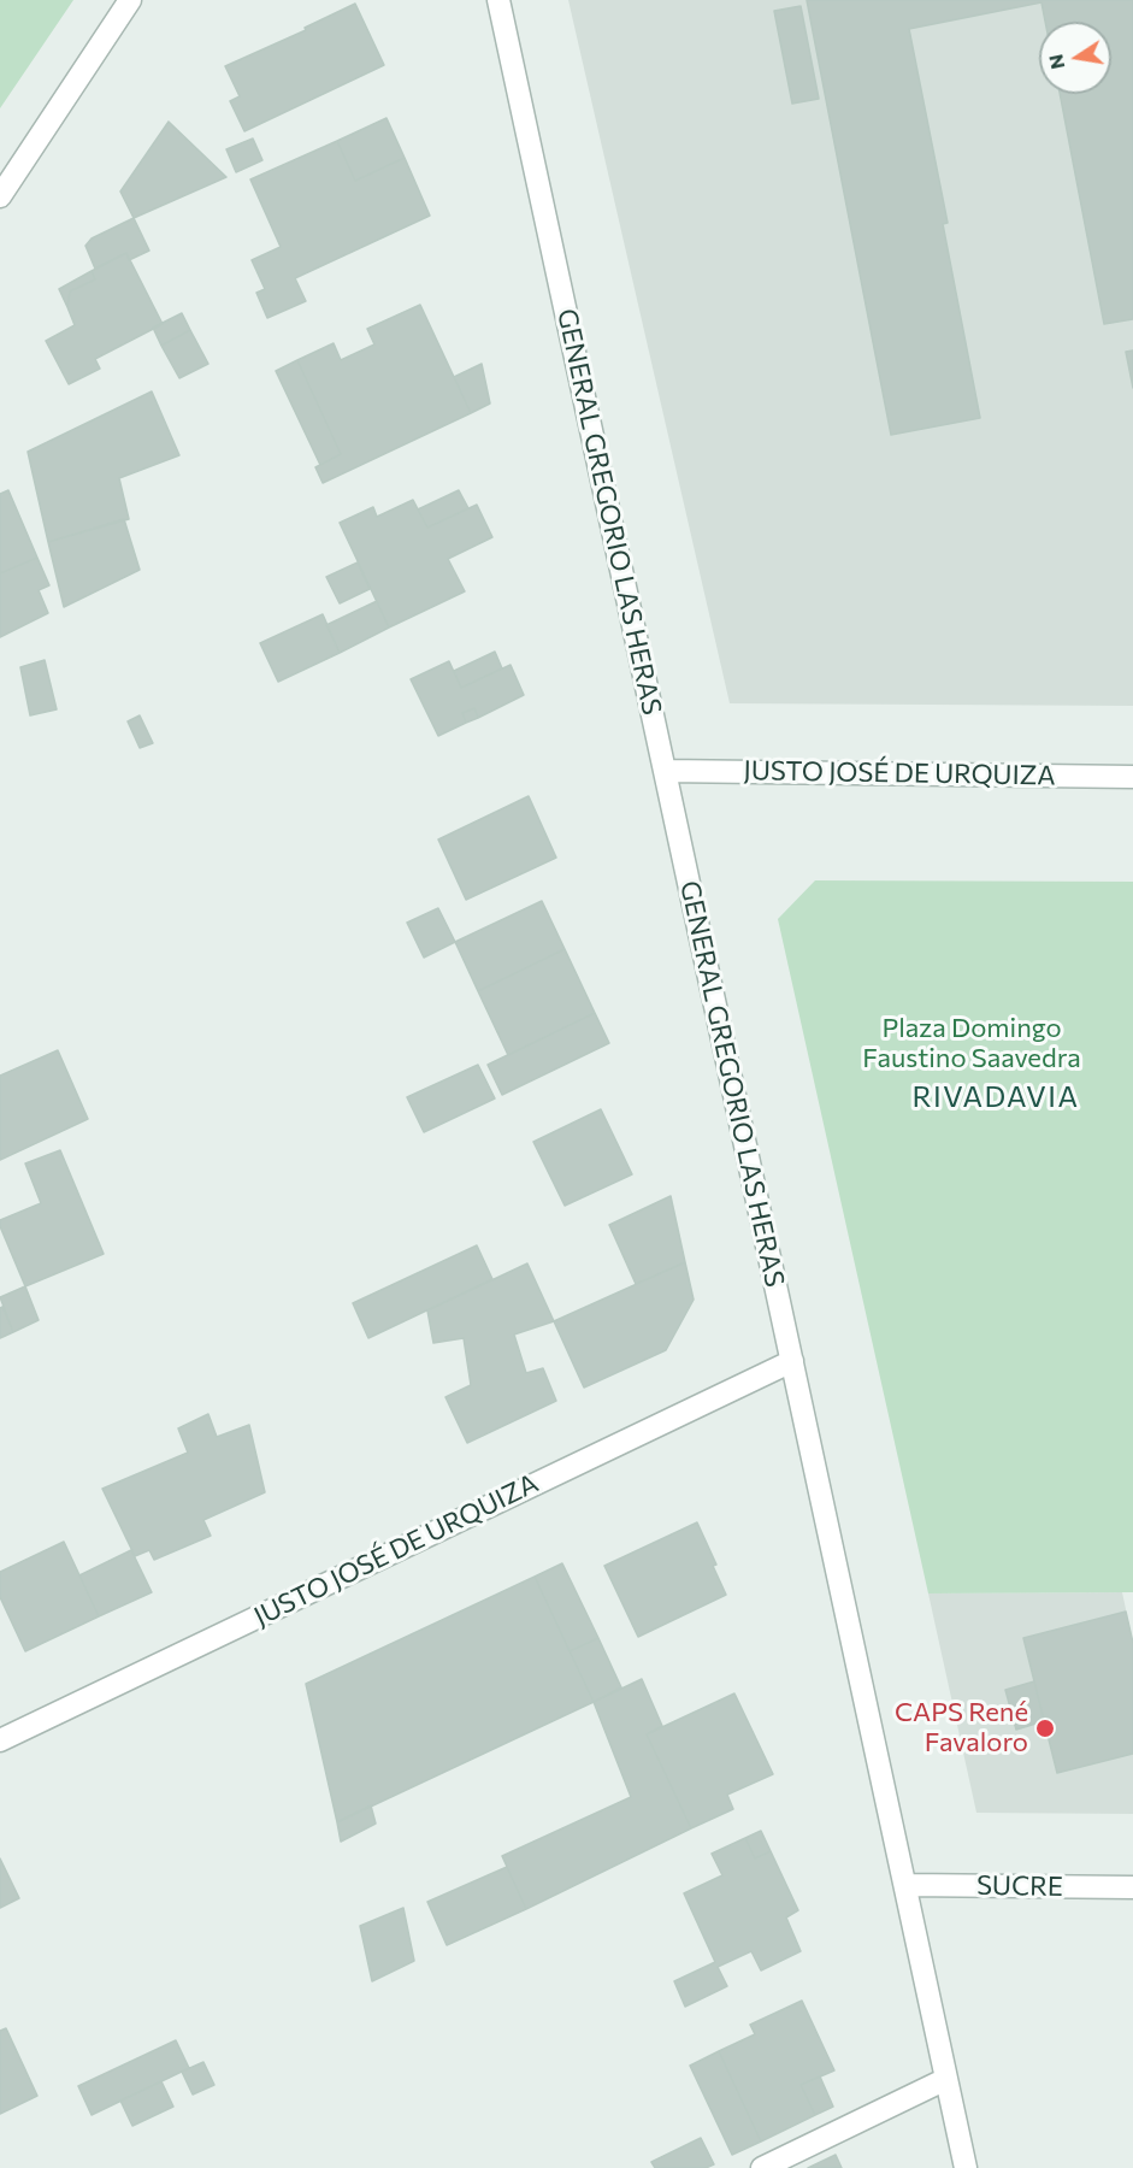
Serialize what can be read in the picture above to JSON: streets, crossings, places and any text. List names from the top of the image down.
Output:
{
  "streets": {
    "street": ["GENERAL GREGORIO LAS HERAS", "JUSTO JOSÉ DE URQUIZA", "SUCRE"]
  },
  "crossings": [
    ["GENERAL GREGORIO LAS HERAS", "JUSTO JOSÉ DE URQUIZA"],
    ["GENERAL GREGORIO LAS HERAS", "SUCRE"]
  ],
  "districts": ["RIVADAVIA"],
  "parks": ["Plaza Domingo Faustino Saavedra"],
  "places": ["CAPS René Favaloro"],
  "north": "left"
}
